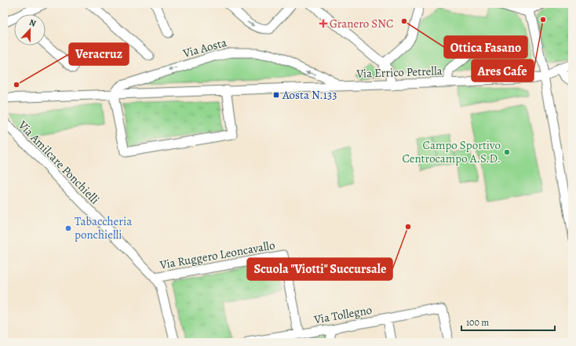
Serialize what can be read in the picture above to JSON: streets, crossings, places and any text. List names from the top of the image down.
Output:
{
  "streets": {
    "street": [
      "Via Aosta",
      "Via Errico Petrella",
      "Via Amilcare Ponchielli",
      "Via Ruggero Leoncavallo",
      "Via Tollegno"
    ]
  },
  "crossings": [
    ["Via Aosta", "Via Errico Petrella"],
    ["Via Amilcare Ponchielli", "Via Ruggero Leoncavallo"],
    ["Via Ruggero Leoncavallo", "Via Tollegno"]
  ],
  "one_way": ["Via Aosta"],
  "places": {
    "other": [
      "Ares Cafe",
      "Ottica Fasano",
      "Veracruz",
      "Campo Sportivo Centrocampo A.S.D.",
      "Scuola \"Viotti\" Succursale",
      "Tabaccheria ponchielli"
    ],
    "health": ["Granero SNC"],
    "transit": ["Aosta N.133"]
  },
  "scale_bar": "100 m",
  "north": "top"
}
